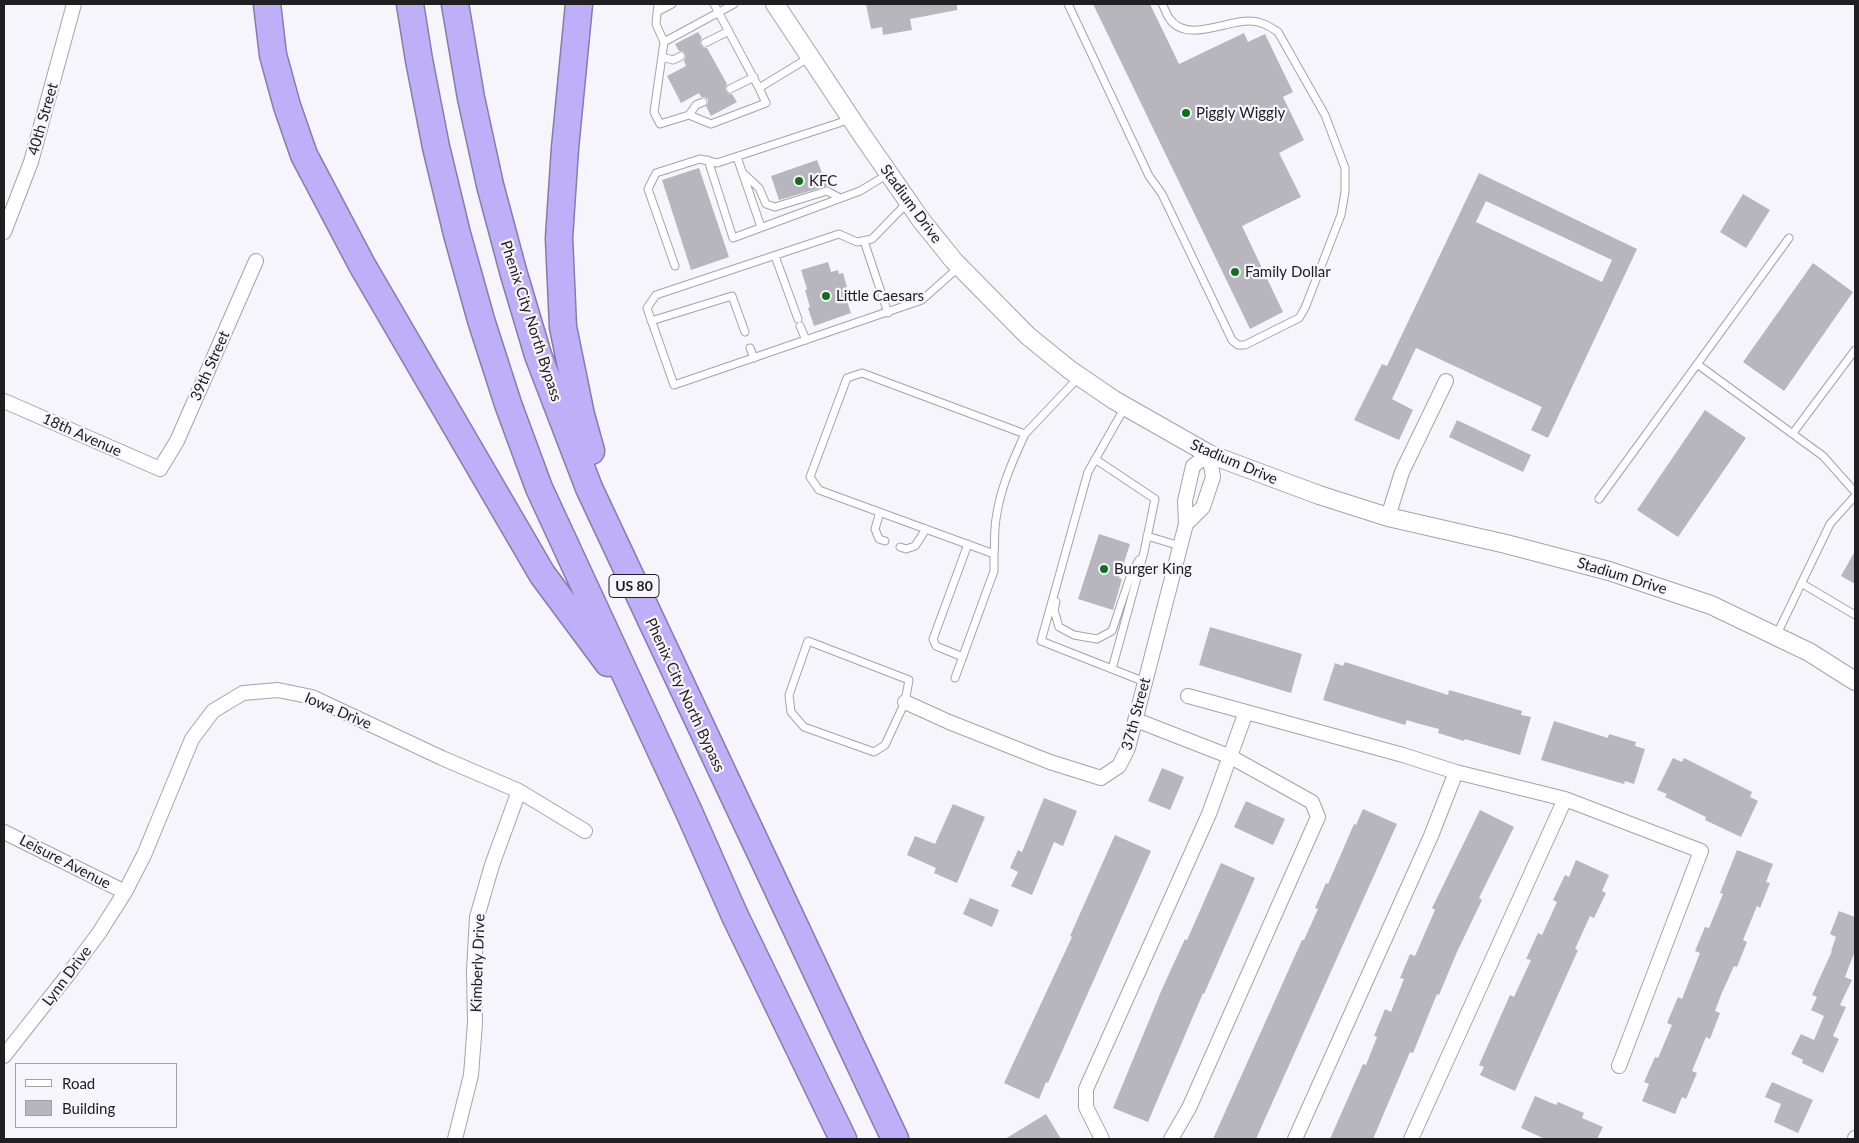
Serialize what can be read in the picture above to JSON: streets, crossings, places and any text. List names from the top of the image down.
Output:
{
  "streets": {
    "highway": ["Phenix City North Bypass", "US 80"],
    "street": [
      "40th Street",
      "Stadium Drive",
      "39th Street",
      "18th Avenue",
      "Iowa Drive",
      "37th Street",
      "Leisure Avenue",
      "Kimberly Drive",
      "Lynn Drive"
    ]
  },
  "crossings": [
    ["Stadium Drive", "37th Street"],
    ["39th Street", "18th Avenue"],
    ["Iowa Drive", "Leisure Avenue"],
    ["Iowa Drive", "Kimberly Drive"],
    ["Iowa Drive", "Lynn Drive"],
    ["Leisure Avenue", "Lynn Drive"]
  ],
  "places": [
    "Piggly Wiggly",
    "KFC",
    "Family Dollar",
    "Little Caesars",
    "Burger King"
  ],
  "legend": ["Road", "Building"]
}
